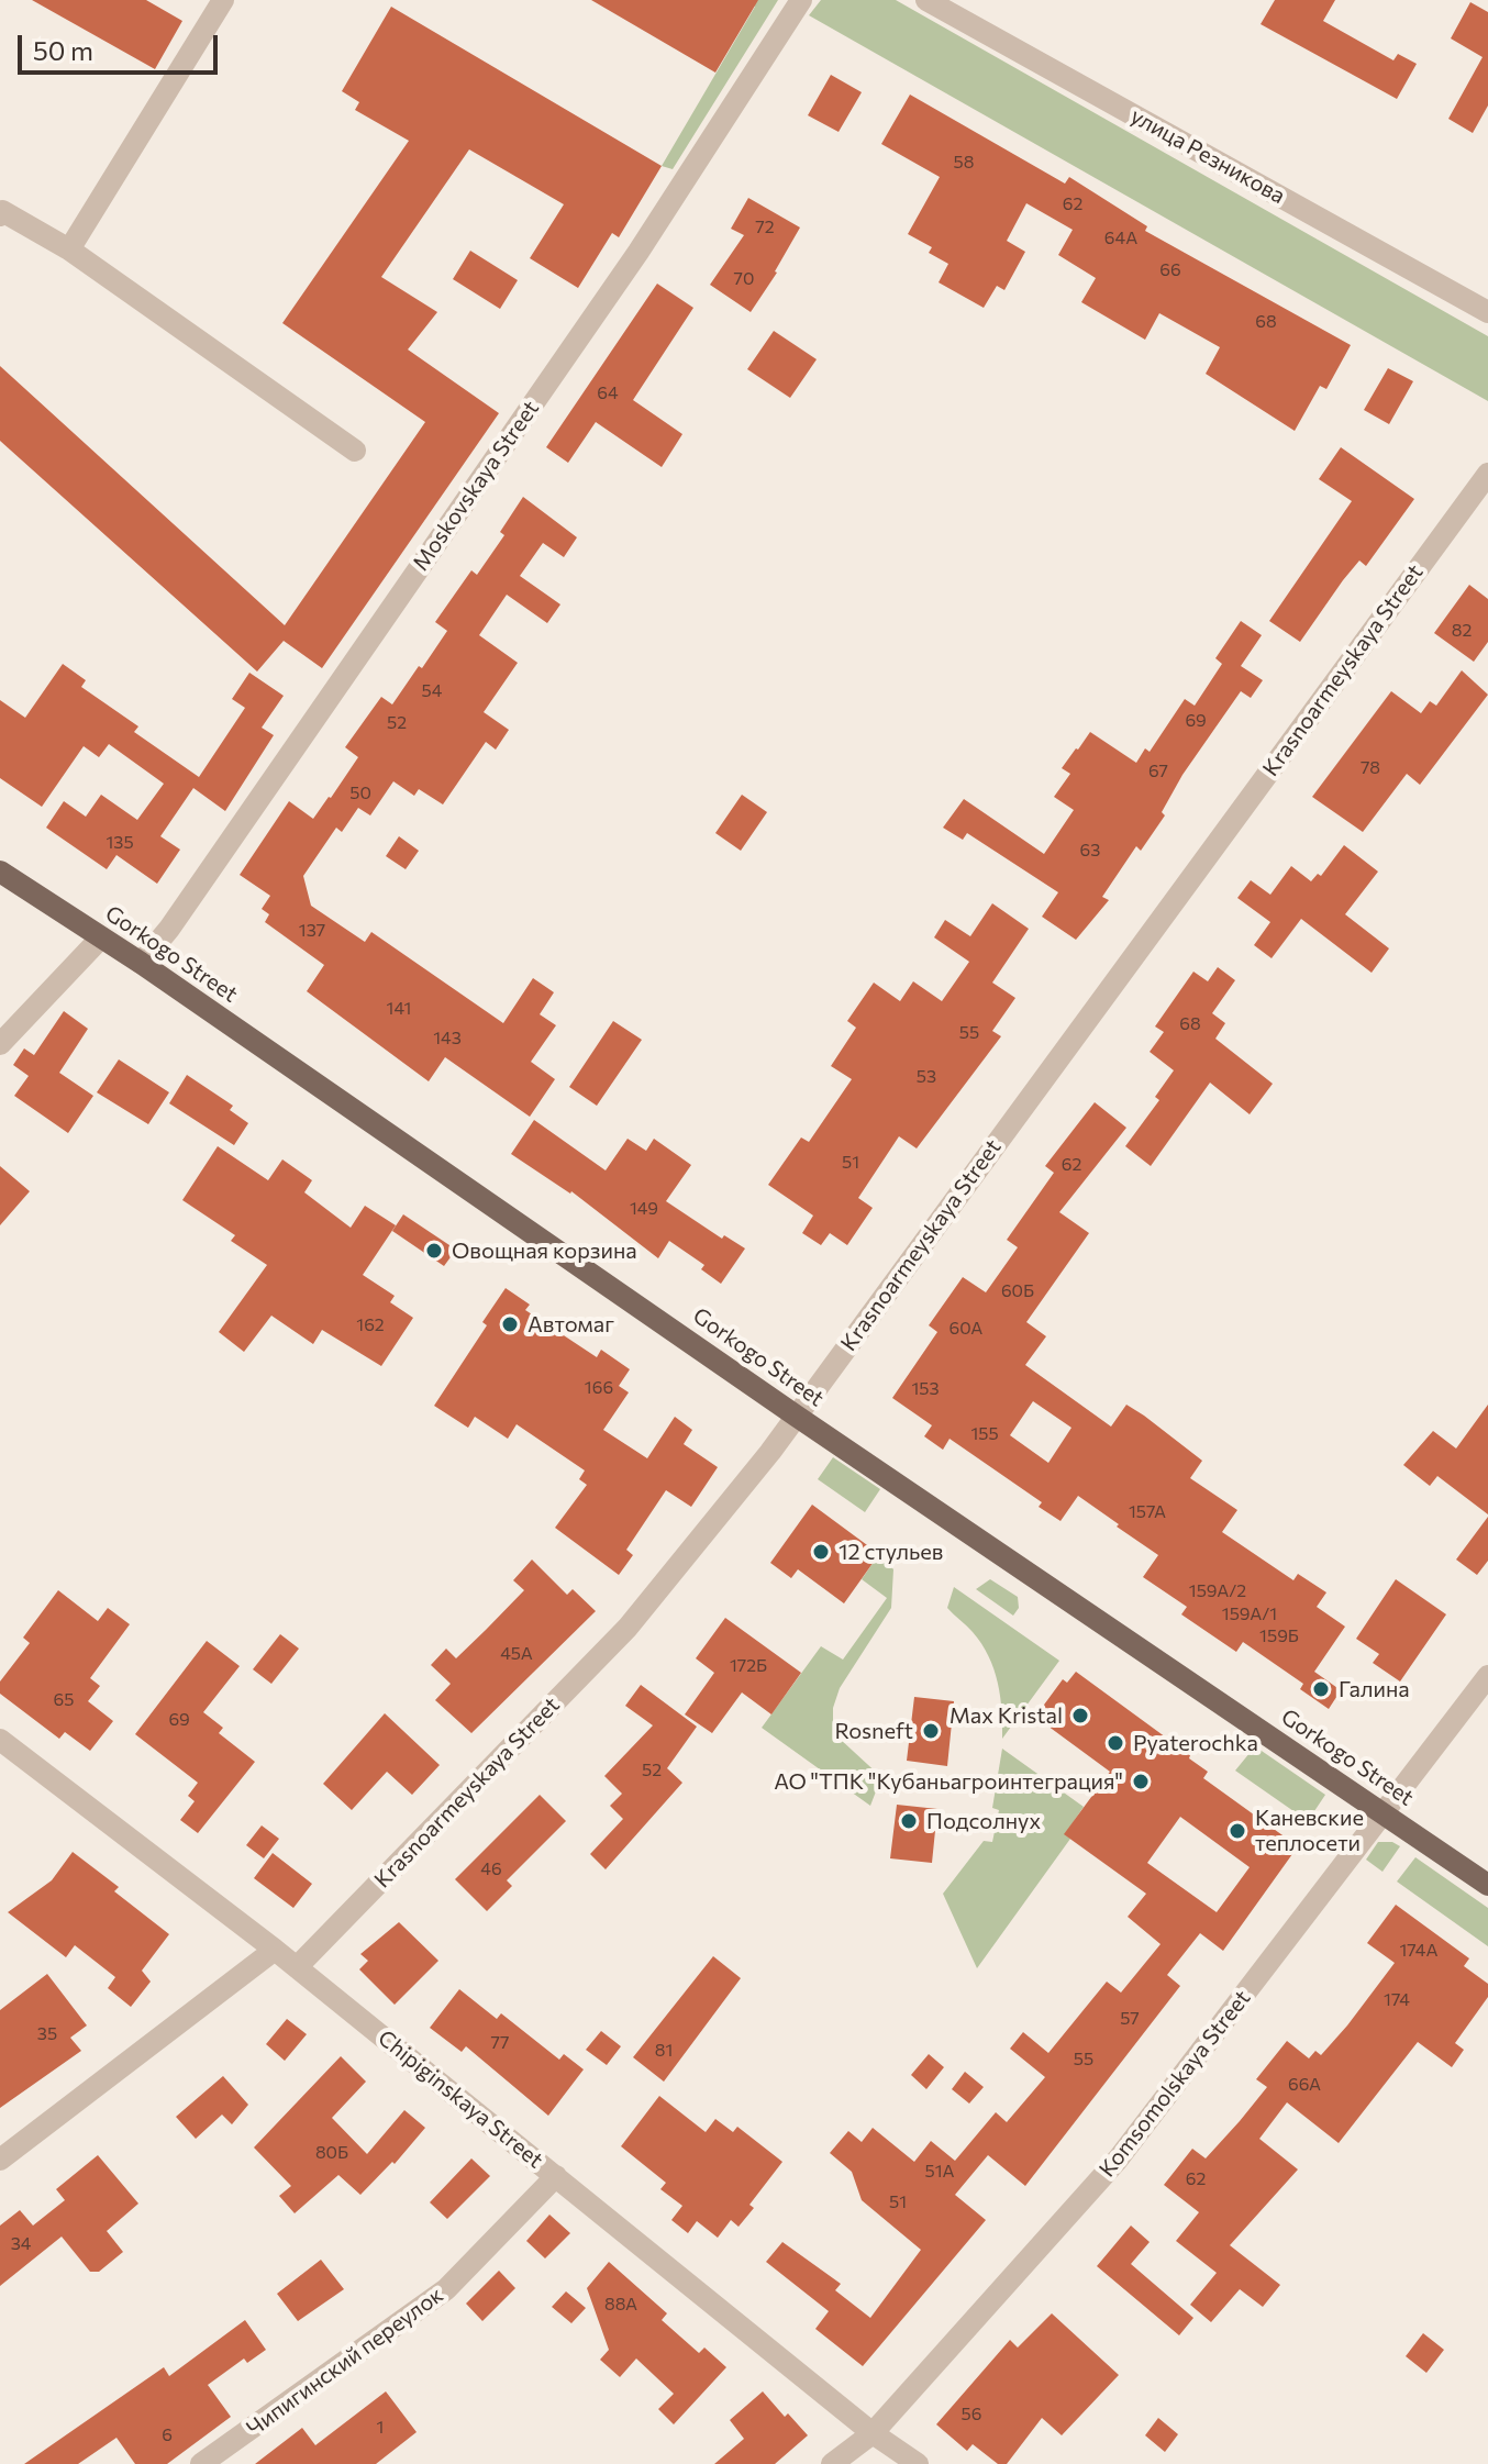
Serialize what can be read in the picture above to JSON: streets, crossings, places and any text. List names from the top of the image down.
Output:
{
  "streets": {
    "main road": ["Gorkogo Street"],
    "street": [
      "улица Резникова",
      "Moskovskaya Street",
      "Krasnoarmeyskaya Street",
      "Komsomolskaya Street",
      "Chipiginskaya Street",
      "Чипигинский переулок"
    ]
  },
  "crossings": [
    ["Moskovskaya Street", "Gorkogo Street"],
    ["Krasnoarmeyskaya Street", "Gorkogo Street"],
    ["Krasnoarmeyskaya Street", "Chipiginskaya Street"],
    ["Gorkogo Street", "Komsomolskaya Street"],
    ["Komsomolskaya Street", "Chipiginskaya Street"],
    ["Chipiginskaya Street", "Чипигинский переулок"]
  ],
  "places": [
    "Овощная корзина",
    "Автомаг",
    "12 стульев",
    "Галина",
    "Max Kristal",
    "Rosneft",
    "Pyaterochka",
    "АО \"ТПК \"Кубаньагроинтеграция\"",
    "Подсолнух",
    "Каневские теплосети"
  ],
  "house_numbers": [
    "58",
    "62",
    "72",
    "64А",
    "66",
    "70",
    "68",
    "64",
    "82",
    "54",
    "69",
    "52",
    "78",
    "67",
    "50",
    "135",
    "63",
    "137",
    "141",
    "68",
    "55",
    "143",
    "53",
    "51",
    "62",
    "149",
    "60Б",
    "162",
    "60А",
    "166",
    "153",
    "155",
    "157А",
    "159А/2",
    "159А/1",
    "159Б",
    "45А",
    "172Б",
    "65",
    "69",
    "52",
    "46",
    "174А",
    "174",
    "57",
    "35",
    "77",
    "81",
    "55",
    "66А",
    "80Б",
    "51А",
    "62",
    "51",
    "34",
    "88А",
    "56",
    "1",
    "6"
  ],
  "scale_bar": "50 m"
}
